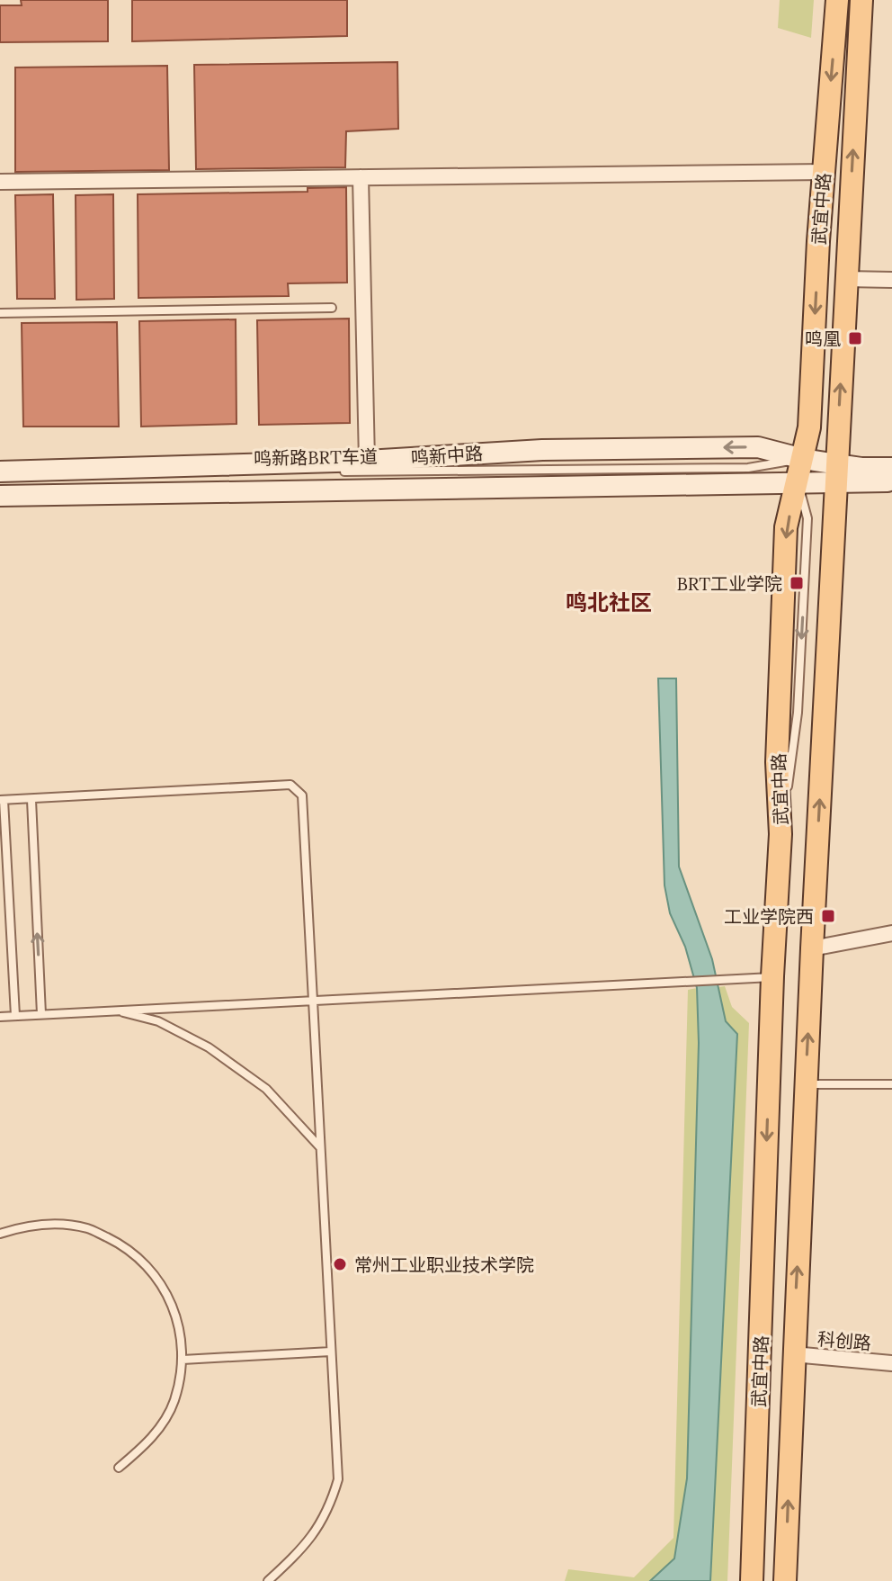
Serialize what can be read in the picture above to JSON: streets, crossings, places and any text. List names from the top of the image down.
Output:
{
  "streets": {
    "main road": ["武宜中路", "鸣新中路"],
    "street": ["科创路"],
    "lane": ["鸣新路BRT车道"]
  },
  "crossings": [
    ["武宜中路", "鸣新中路"],
    ["武宜中路", "鸣新路BRT车道"],
    ["武宜中路", "科创路"],
    ["鸣新中路", "鸣新路BRT车道"]
  ],
  "districts": ["鸣北社区"],
  "places": {
    "transit": ["鸣凰", "BRT工业学院", "工业学院西"],
    "other": ["常州工业职业技术学院"]
  }
}
